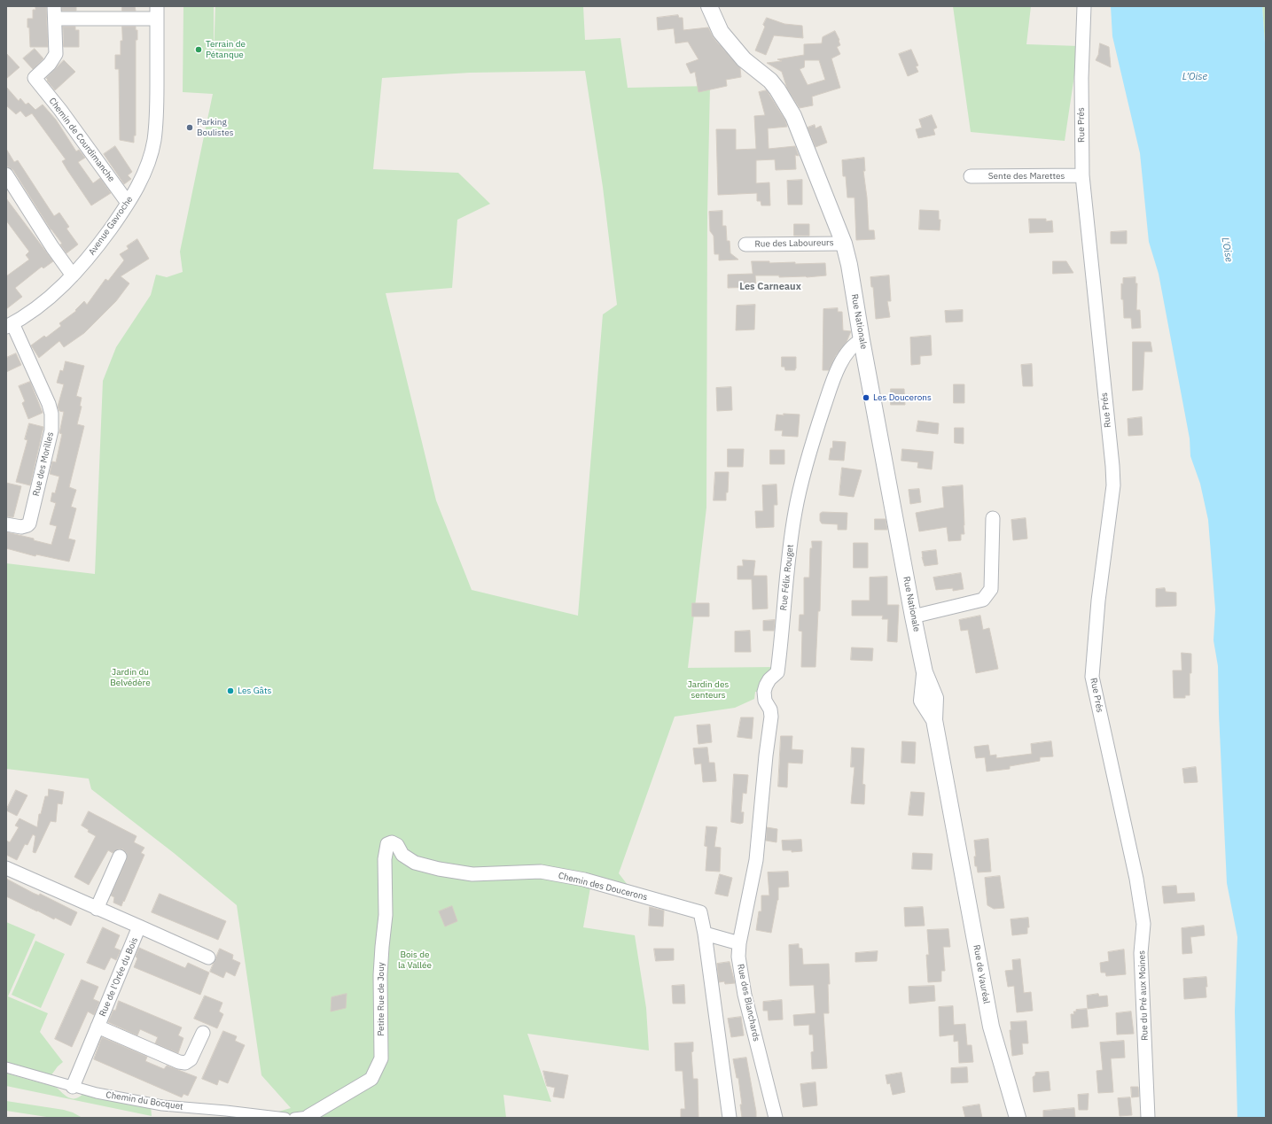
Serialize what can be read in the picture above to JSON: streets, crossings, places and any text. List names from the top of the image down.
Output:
{
  "streets": {
    "street": [
      "Rue Prés",
      "Chemin de Courdimanche",
      "Sente des Marettes",
      "Avenue Gavroche",
      "Rue des Laboureurs",
      "Rue Nationale",
      "Rue des Morilles",
      "Rue Félix Rouget",
      "Chemin des Doucerons",
      "Rue de Vauréal",
      "Rue de l'Orée du Bois",
      "Rue du Pré aux Moines",
      "Petite Rue de Jouy",
      "Rue des Blanchards",
      "Chemin du Bocquet"
    ]
  },
  "crossings": [
    ["Rue Prés", "Sente des Marettes"],
    ["Rue Prés", "Rue du Pré aux Moines"],
    ["Chemin de Courdimanche", "Avenue Gavroche"],
    ["Avenue Gavroche", "Rue des Morilles"],
    ["Rue des Laboureurs", "Rue Nationale"],
    ["Rue Nationale", "Rue Félix Rouget"],
    ["Rue Nationale", "Rue de Vauréal"],
    ["Rue Félix Rouget", "Rue des Blanchards"],
    ["Chemin des Doucerons", "Petite Rue de Jouy"],
    ["Rue de l'Orée du Bois", "Chemin du Bocquet"]
  ],
  "districts": ["Les Carneaux"],
  "water": ["L’Oise", "L'Oise"],
  "parks": ["Jardin du Belvédère", "Jardin des senteurs", "Bois de la Vallée"],
  "places": [
    "Terrain de Pétanque",
    "Parking Boulistes",
    "Les Doucerons",
    "Les Gâts"
  ]
}
